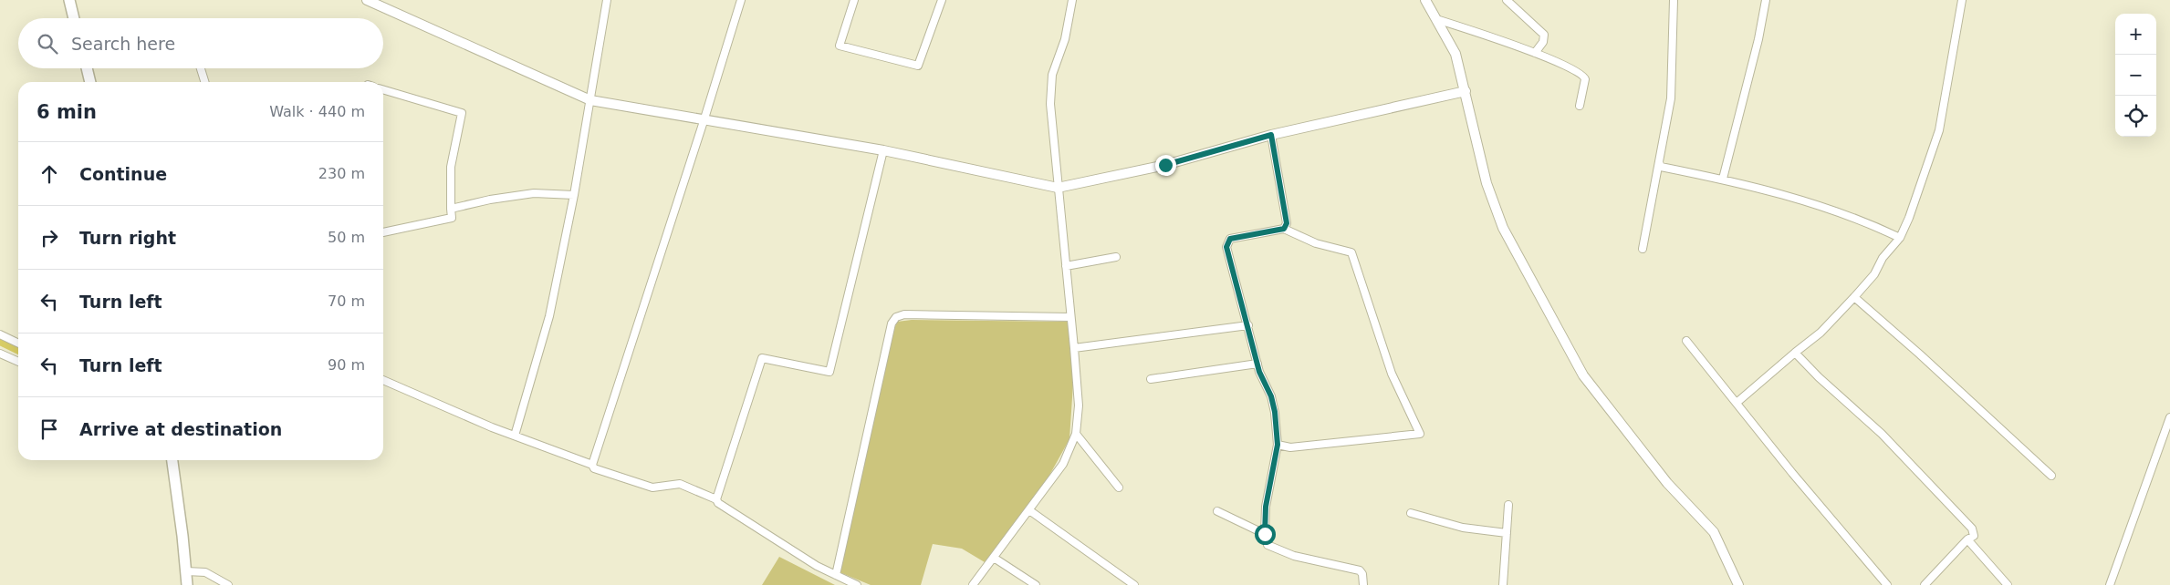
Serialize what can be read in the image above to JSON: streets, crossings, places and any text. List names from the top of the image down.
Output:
{
  "page": {
    "map_buttons": ["+", "−"],
    "search": "Search here",
    "heading": ["6 min", "Walk · 440 m"],
    "list": [
      ["Continue", "230 m"],
      ["Turn right", "50 m"],
      ["Turn left", "70 m"],
      ["Turn left", "90 m"],
      "Arrive at destination"
    ]
  }
}
